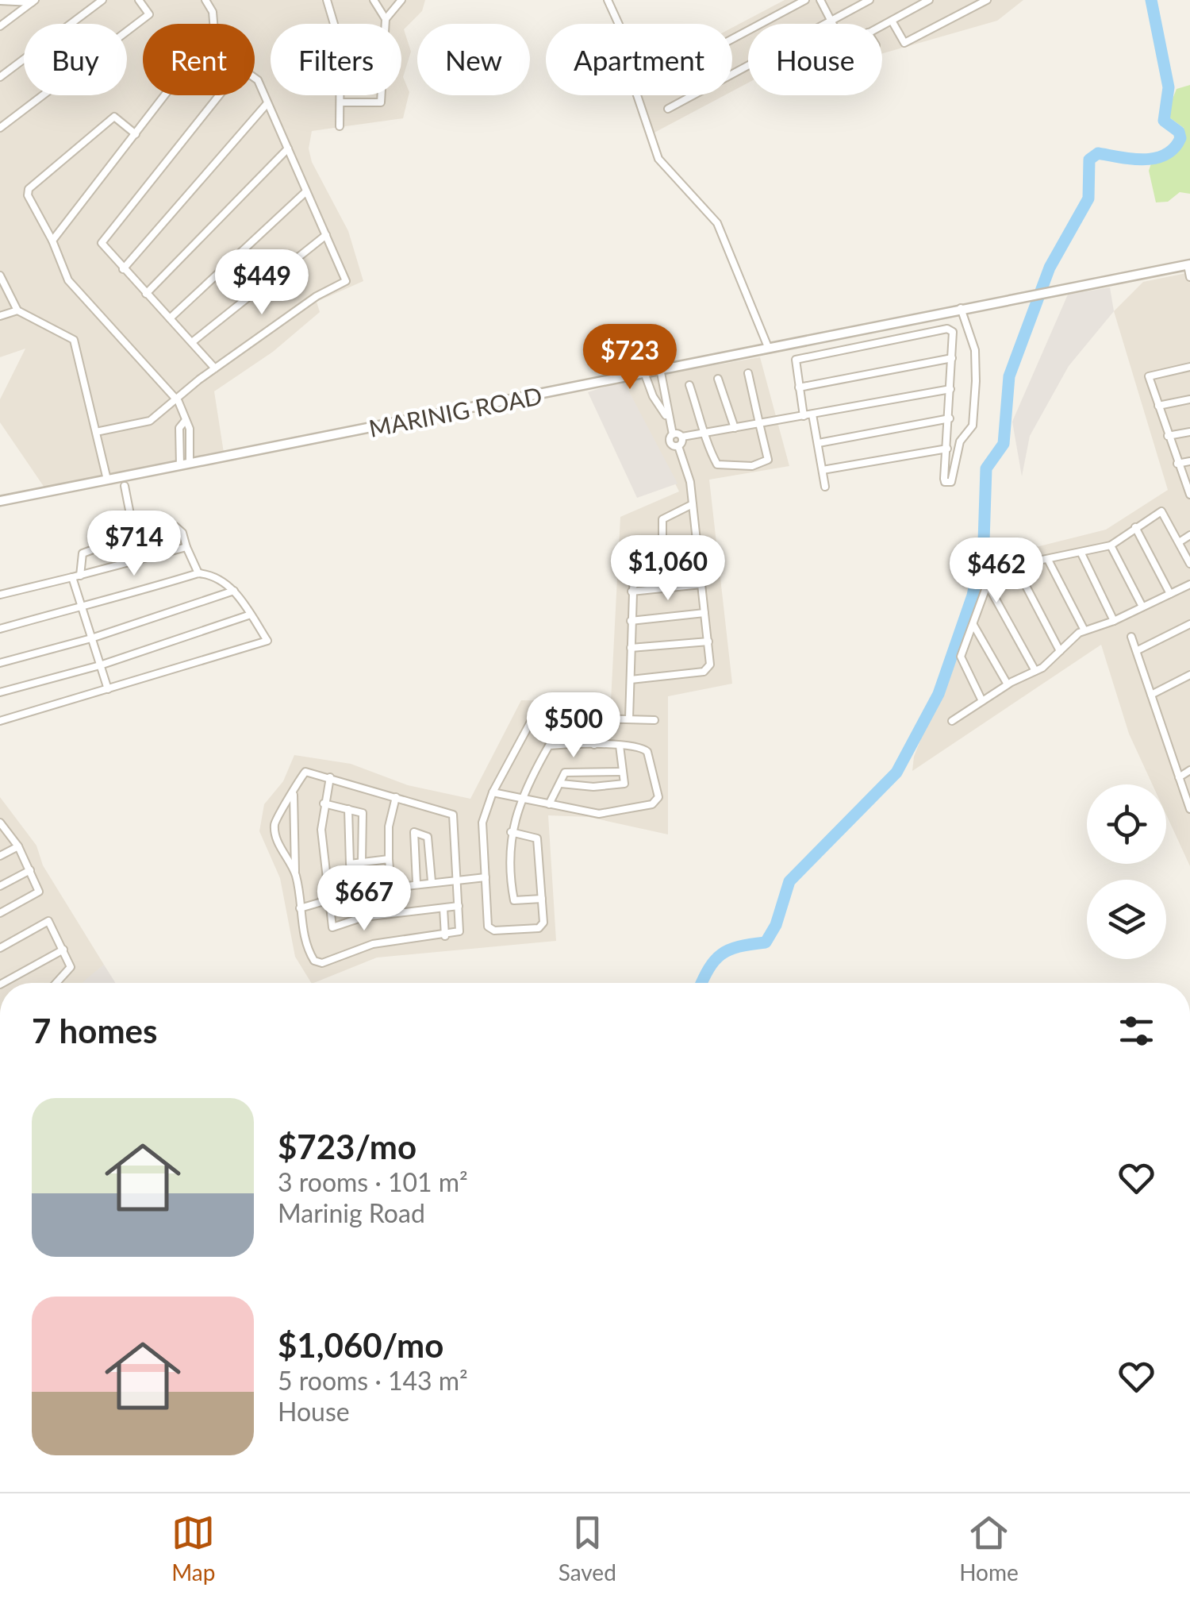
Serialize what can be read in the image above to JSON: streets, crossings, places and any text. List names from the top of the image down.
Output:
{
  "streets": {
    "street": ["MARINIG ROAD"]
  },
  "page": {
    "chip": [
      "Buy",
      "Rent",
      "Filters",
      "New",
      "Apartment",
      "House"
    ],
    "price": [
      "$449",
      "$723",
      "$714",
      "$1,060",
      "$462",
      "$500",
      "$667"
    ],
    "heading": "7 homes",
    "list": [
      {
        "name": "$723/mo",
        "note": "3 rooms · 101 m² · Marinig Road"
      },
      {
        "name": "$1,060/mo",
        "note": "5 rooms · 143 m² · House"
      }
    ],
    "tabs": ["Map", "Saved", "Home"]
  }
}
